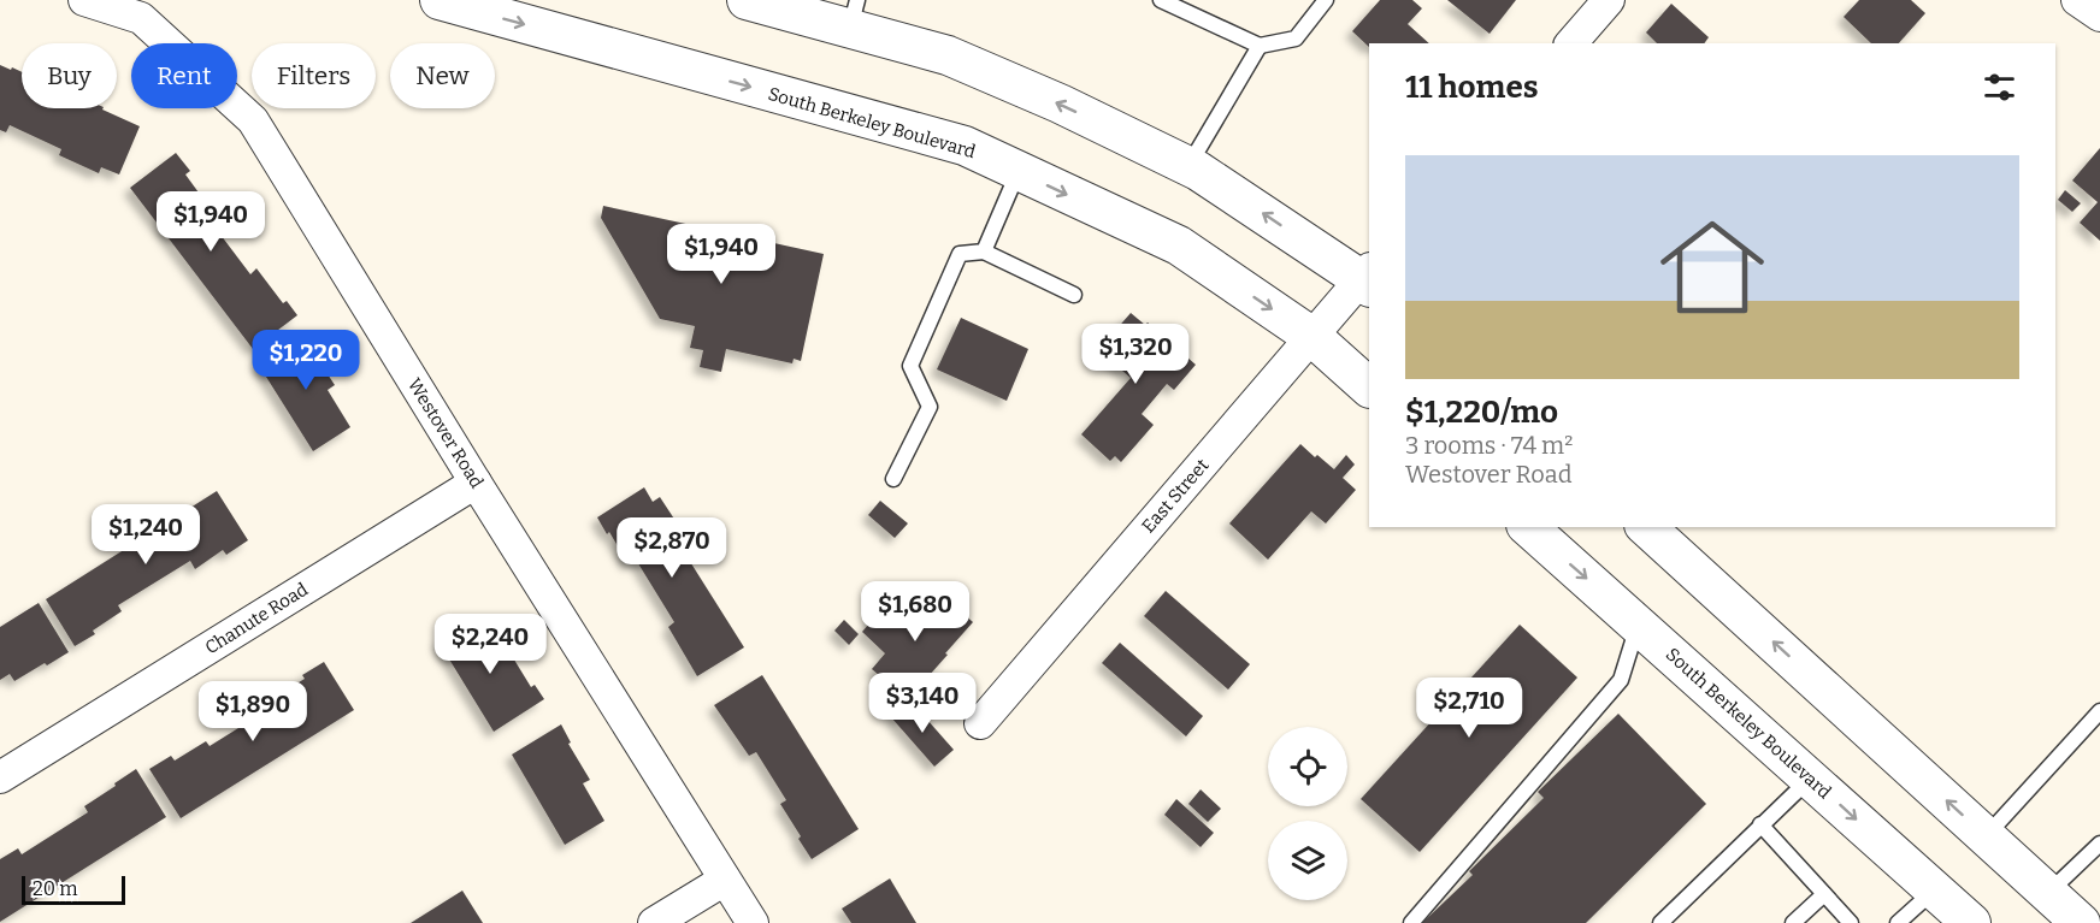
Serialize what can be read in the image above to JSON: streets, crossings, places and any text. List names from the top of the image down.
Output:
{
  "streets": {
    "street": [
      "South Berkeley Boulevard",
      "Westover Road",
      "East Street",
      "Chanute Road"
    ]
  },
  "crossings": [
    ["South Berkeley Boulevard", "East Street"],
    ["Westover Road", "Chanute Road"]
  ],
  "scale_bar": "20 m",
  "page": {
    "chip": [
      "Buy",
      "Rent",
      "Filters",
      "New"
    ],
    "heading": "11 homes",
    "list": [
      {
        "name": "$1,220/mo",
        "note": "3 rooms · 74 m² · Westover Road"
      }
    ],
    "price": [
      "$1,940",
      "$1,940",
      "$1,320",
      "$1,220",
      "$1,240",
      "$2,870",
      "$1,680",
      "$2,240",
      "$3,140",
      "$2,710",
      "$1,890"
    ],
    "scale": "20 m"
  }
}
